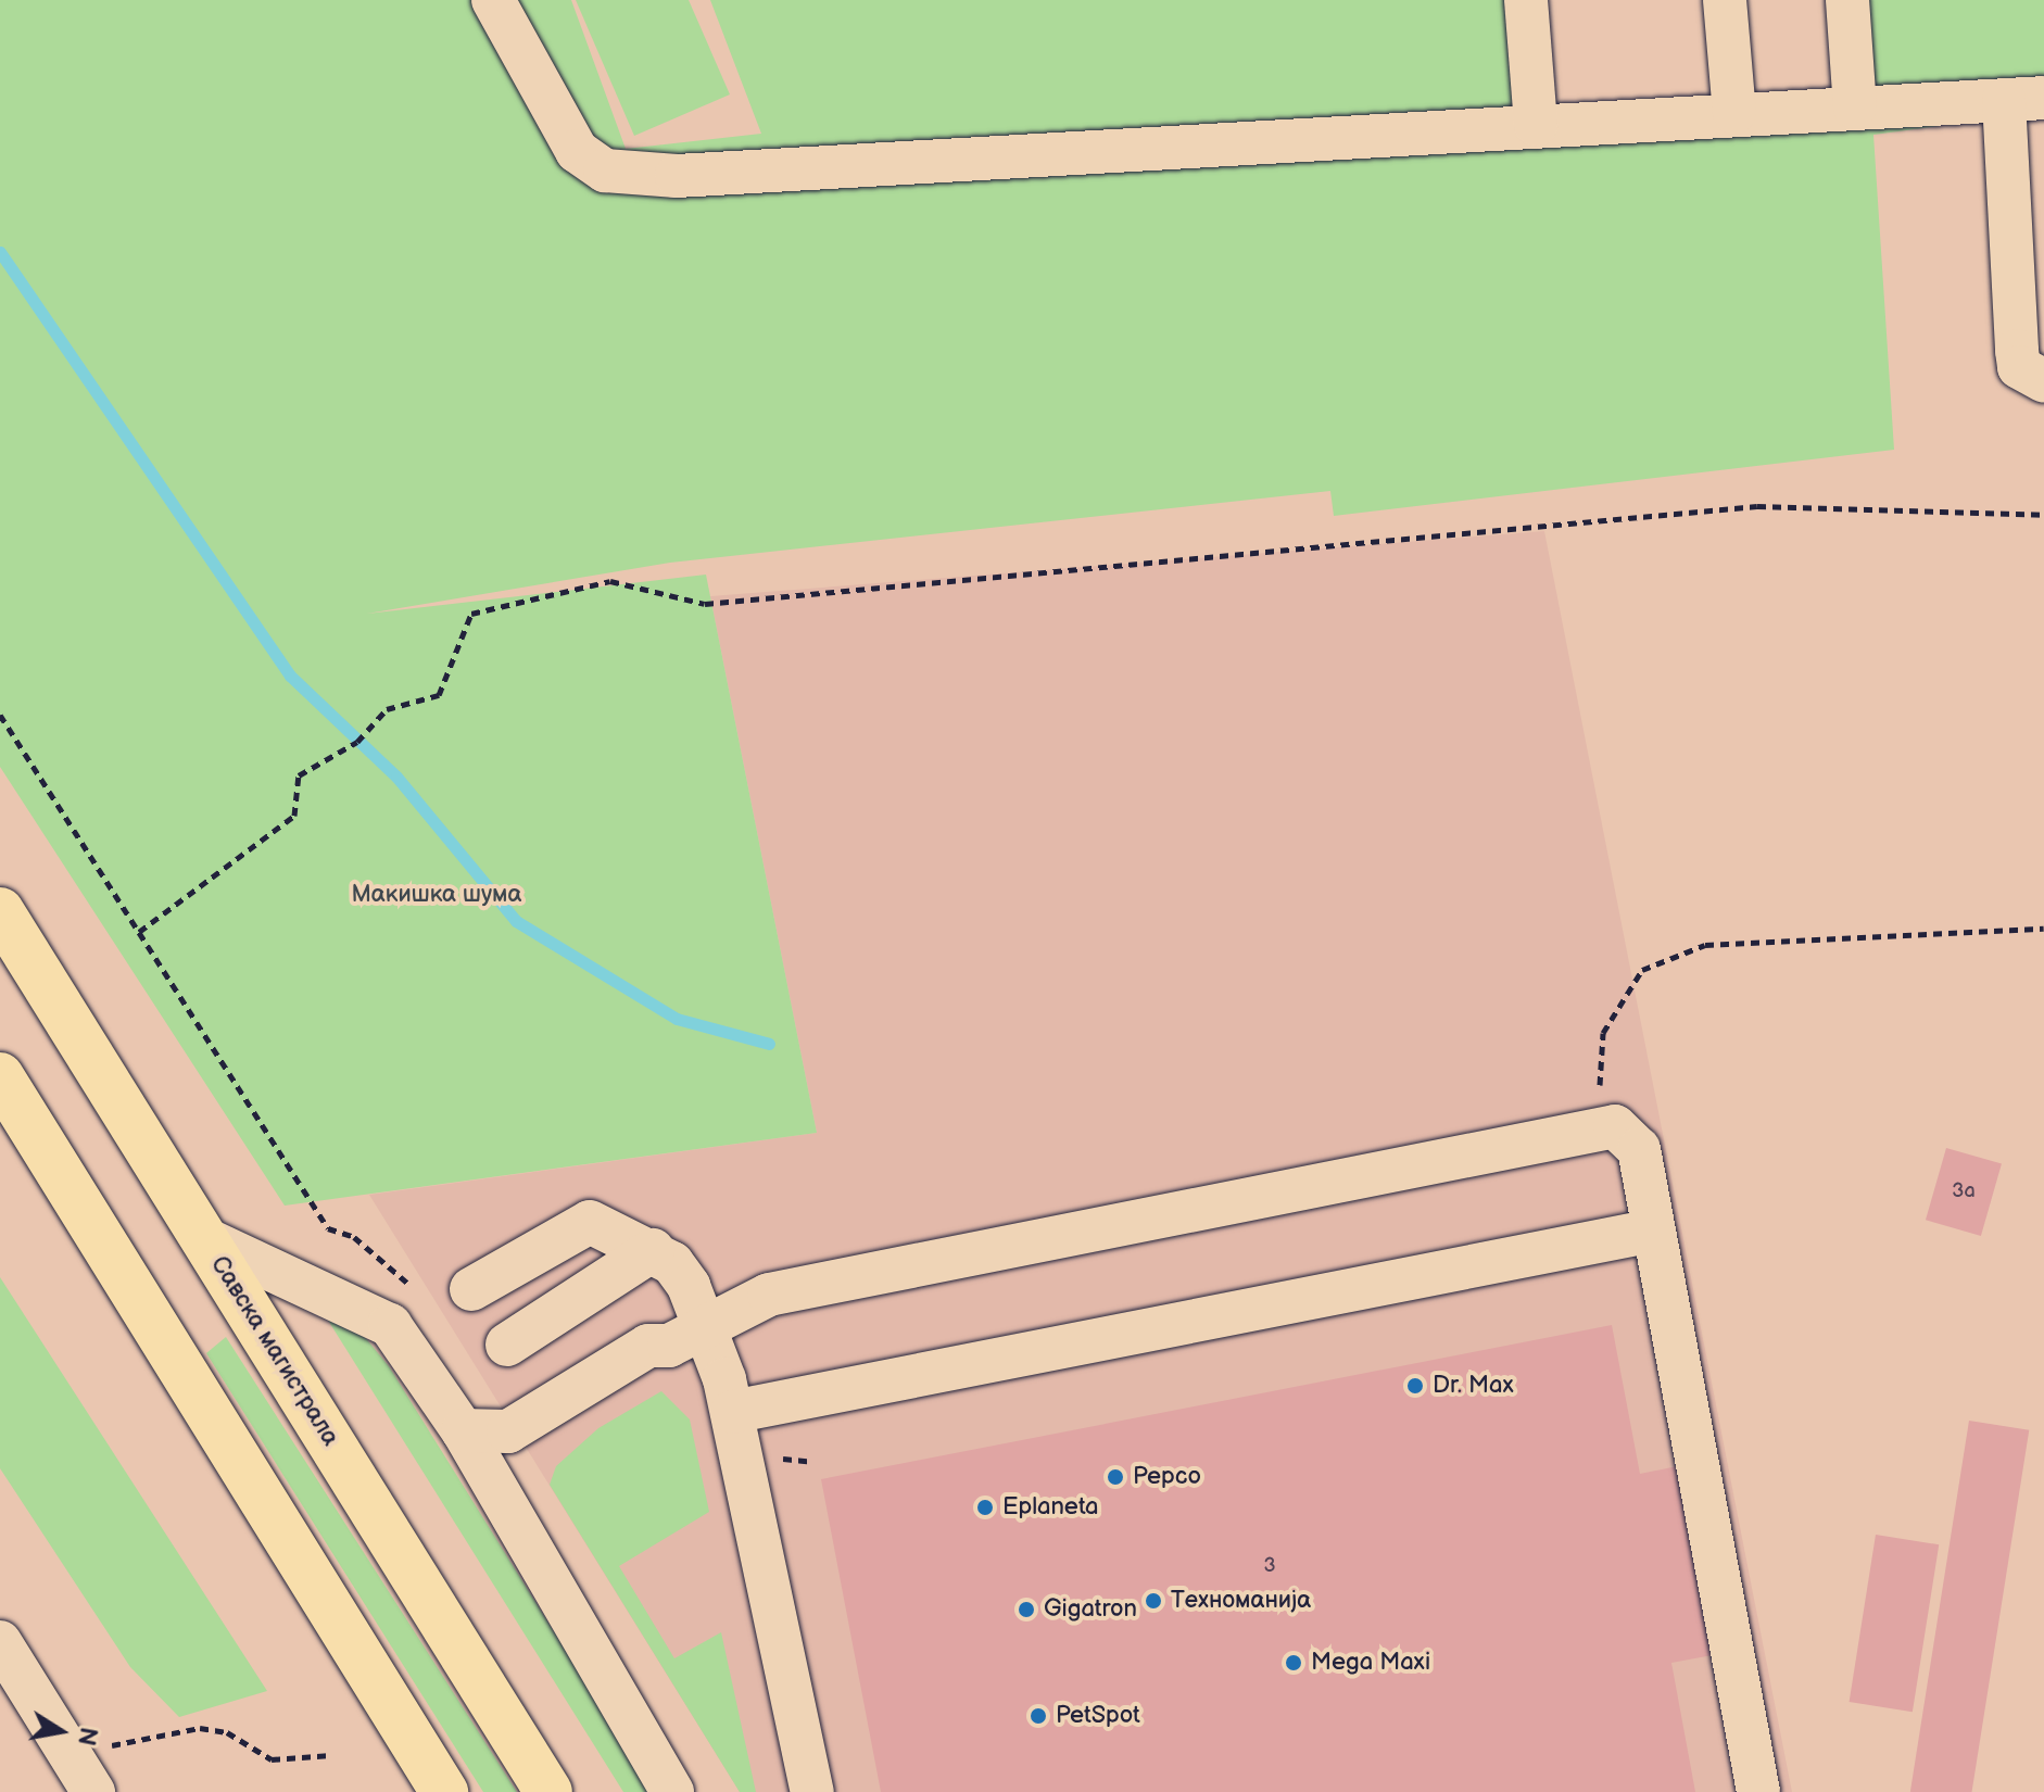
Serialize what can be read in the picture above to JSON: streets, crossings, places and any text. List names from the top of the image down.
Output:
{
  "streets": {
    "main road": ["Савска магистрала"]
  },
  "parks": ["Макишка шума"],
  "places": [
    "Dr. Max",
    "Pepco",
    "Eplaneta",
    "Техноманија",
    "Gigatron",
    "Mega Maxi",
    "PetSpot"
  ],
  "house_numbers": ["3a", "3"],
  "north": "right"
}
